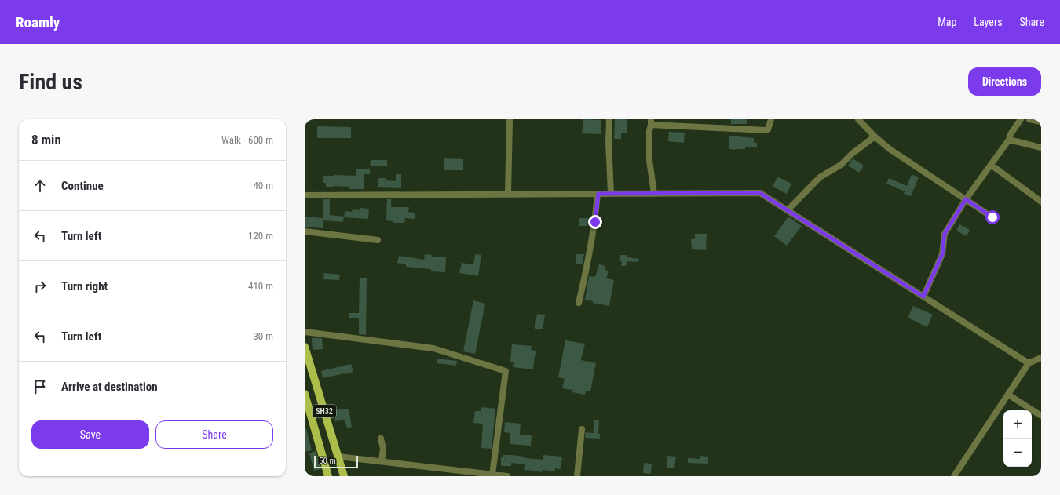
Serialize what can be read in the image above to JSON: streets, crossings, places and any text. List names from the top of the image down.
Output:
{
  "streets": {
    "main road": ["SH32"]
  },
  "scale_bar": "50 m",
  "page": {
    "header": "Roamly",
    "nav": ["Map", "Layers", "Share"],
    "buttons": [
      "Directions",
      ["Save", "Share"]
    ],
    "title": "Find us",
    "heading": ["8 min", "Walk · 600 m"],
    "list": [
      ["Continue", "40 m"],
      ["Turn left", "120 m"],
      ["Turn right", "410 m"],
      ["Turn left", "30 m"],
      "Arrive at destination"
    ],
    "map_buttons": ["+", "−"],
    "scale": "50 m"
  }
}
